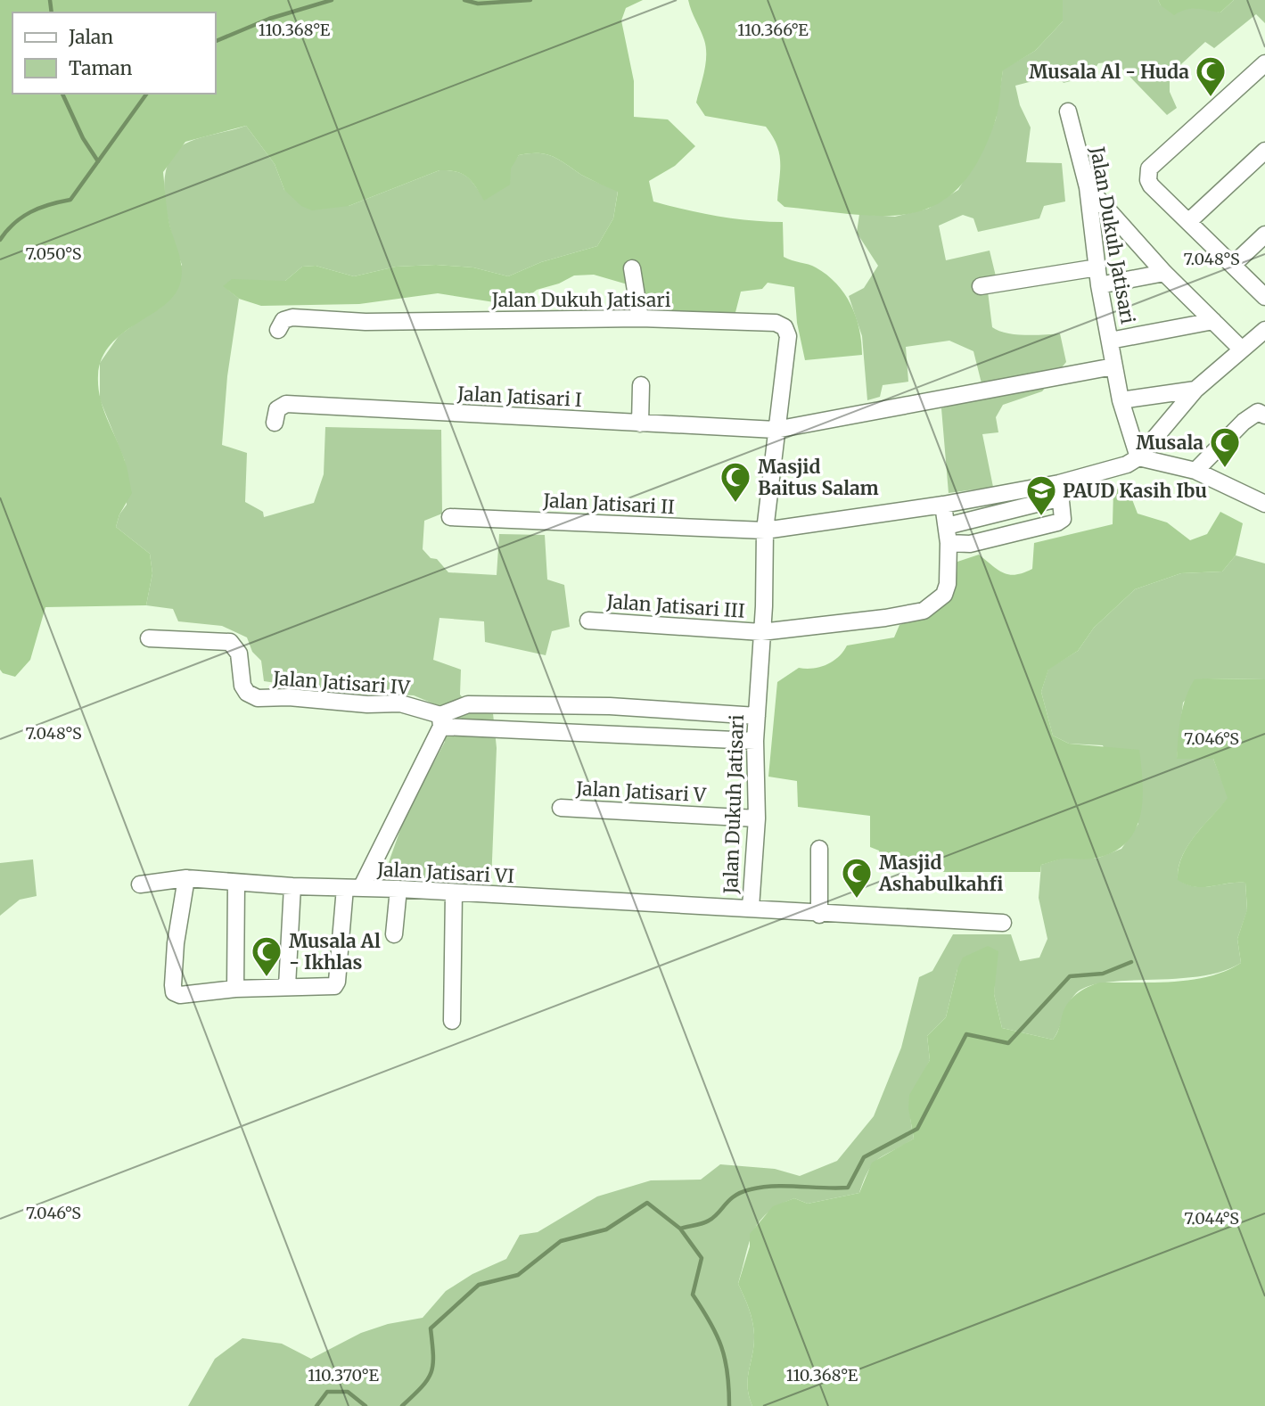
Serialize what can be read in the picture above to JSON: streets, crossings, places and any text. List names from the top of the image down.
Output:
{
  "streets": {
    "street": [
      "Jalan Dukuh Jatisari",
      "Jalan Jatisari I",
      "Jalan Jatisari II",
      "Jalan Jatisari III",
      "Jalan Jatisari IV",
      "Jalan Jatisari V",
      "Jalan Jatisari VI"
    ]
  },
  "crossings": [
    ["Jalan Dukuh Jatisari", "Jalan Jatisari I"],
    ["Jalan Dukuh Jatisari", "Jalan Jatisari II"],
    ["Jalan Dukuh Jatisari", "Jalan Jatisari III"],
    ["Jalan Dukuh Jatisari", "Jalan Jatisari IV"],
    ["Jalan Dukuh Jatisari", "Jalan Jatisari V"],
    ["Jalan Dukuh Jatisari", "Jalan Jatisari VI"]
  ],
  "places": {
    "mosque": [
      "Musala Al - Huda",
      "Musala",
      "Masjid Baitus Salam",
      "Masjid Ashabulkahfi",
      "Musala Al - Ikhlas"
    ],
    "school or university": ["PAUD Kasih Ibu"]
  },
  "legend": ["Jalan", "Taman"],
  "coordinates": [
    "110.368°E",
    "110.366°E",
    "7.050°S",
    "7.048°S",
    "7.046°S",
    "7.044°S",
    "110.370°E"
  ]
}
